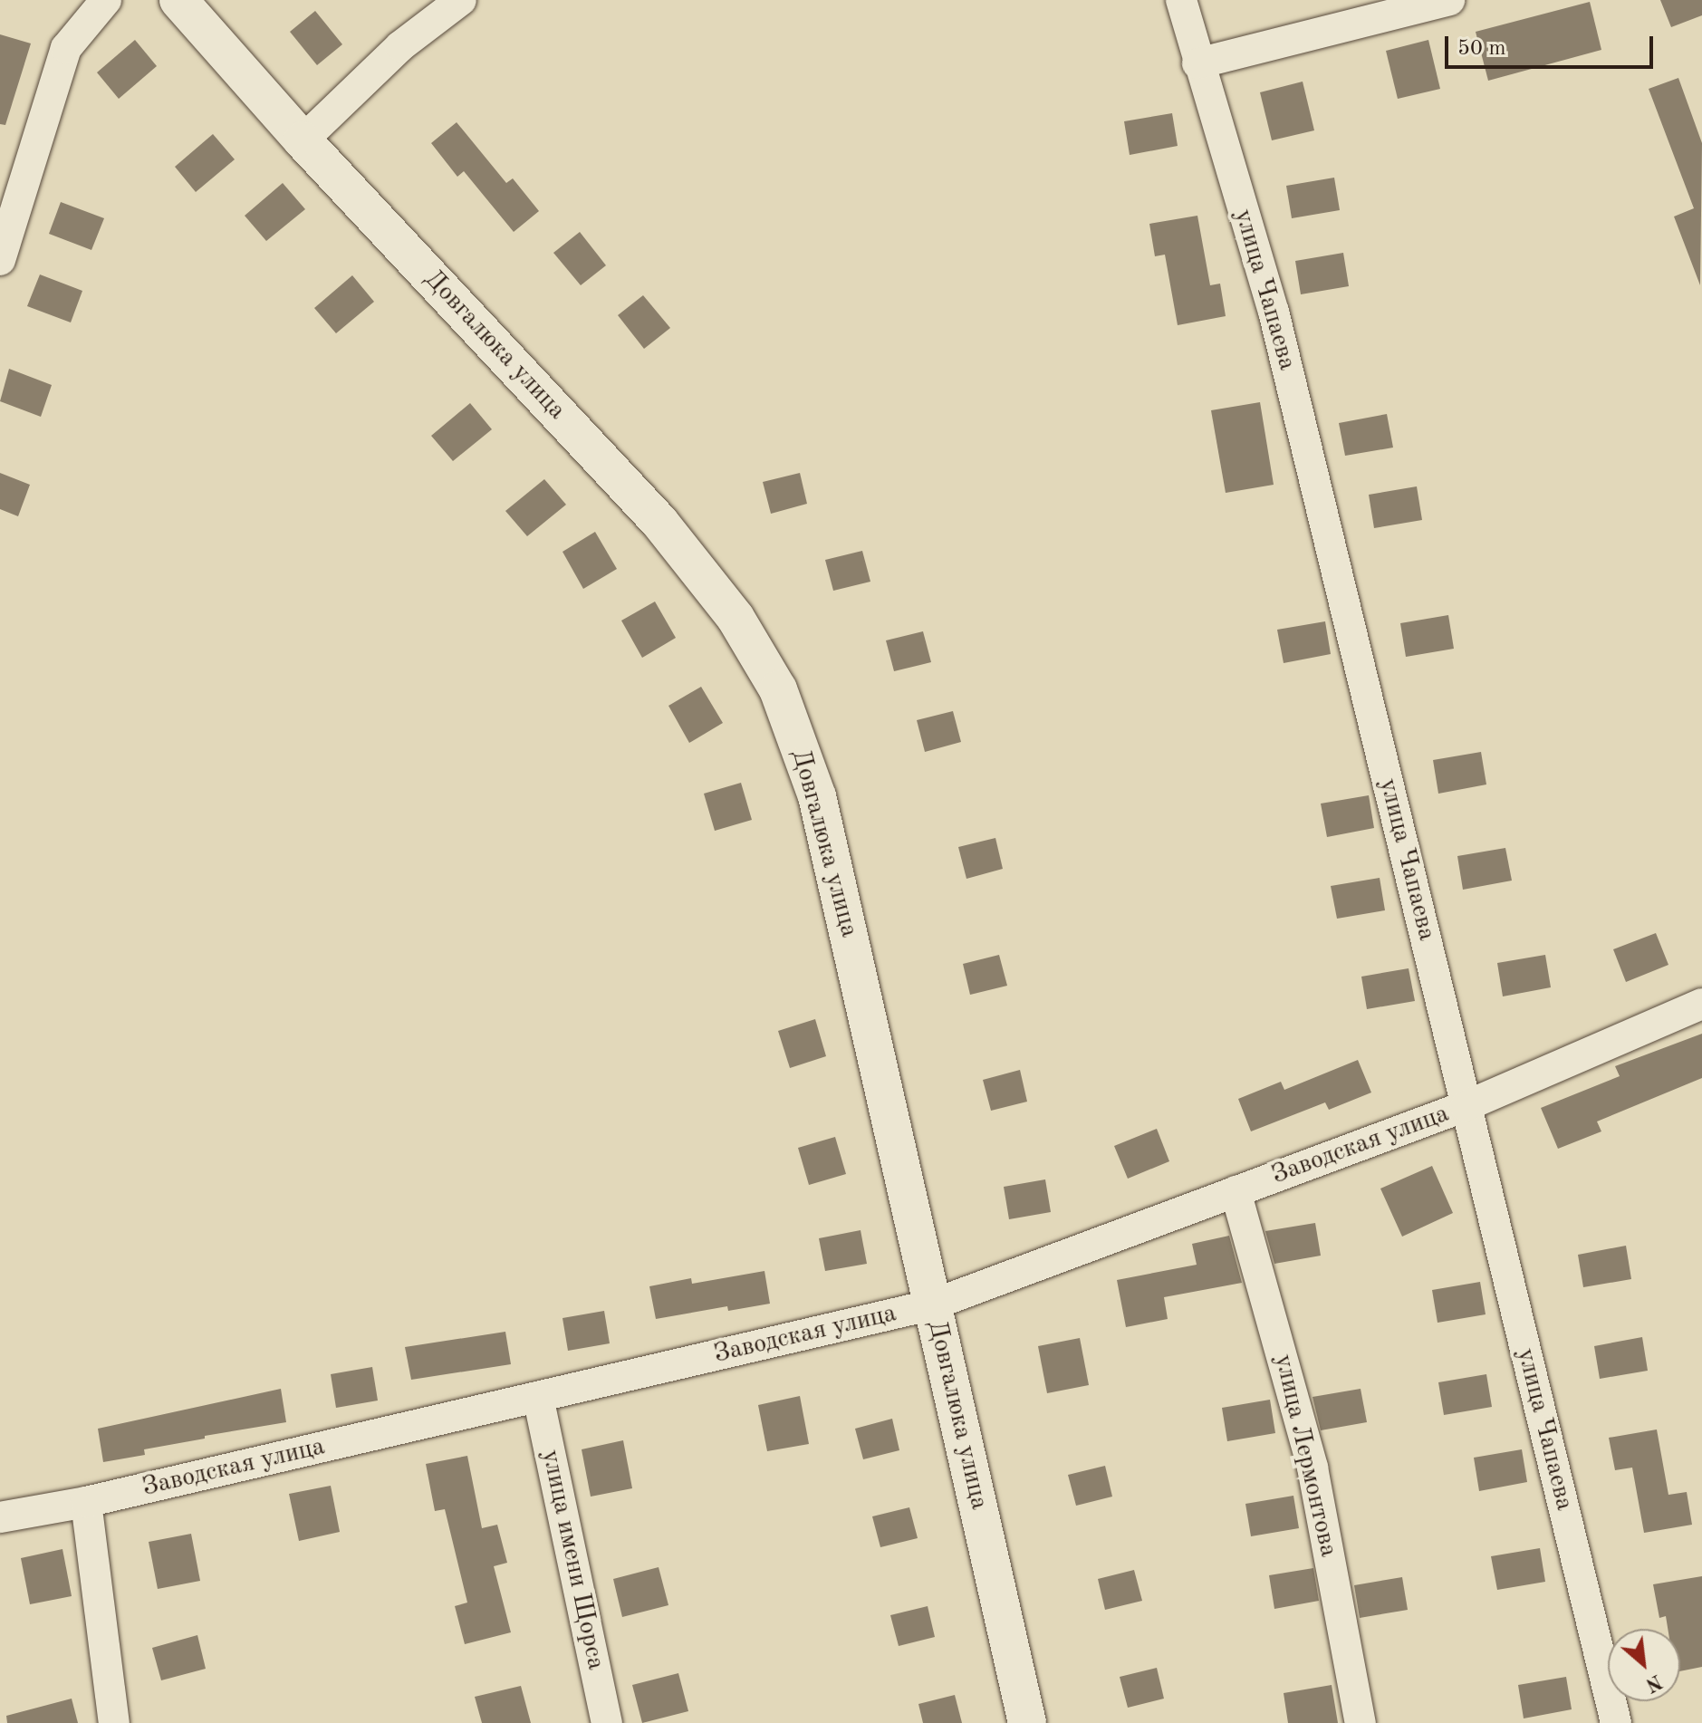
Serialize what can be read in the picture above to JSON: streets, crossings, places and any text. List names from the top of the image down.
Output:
{
  "streets": {
    "street": [
      "улица Чапаева",
      "Довгалюка улица",
      "Заводская улица",
      "улица Лермонтова",
      "улица имени Щорса"
    ]
  },
  "crossings": [
    ["улица Чапаева", "Заводская улица"],
    ["Довгалюка улица", "Заводская улица"],
    ["Заводская улица", "улица Лермонтова"],
    ["Заводская улица", "улица имени Щорса"]
  ],
  "scale_bar": "50 m",
  "north": "bottom right"
}
